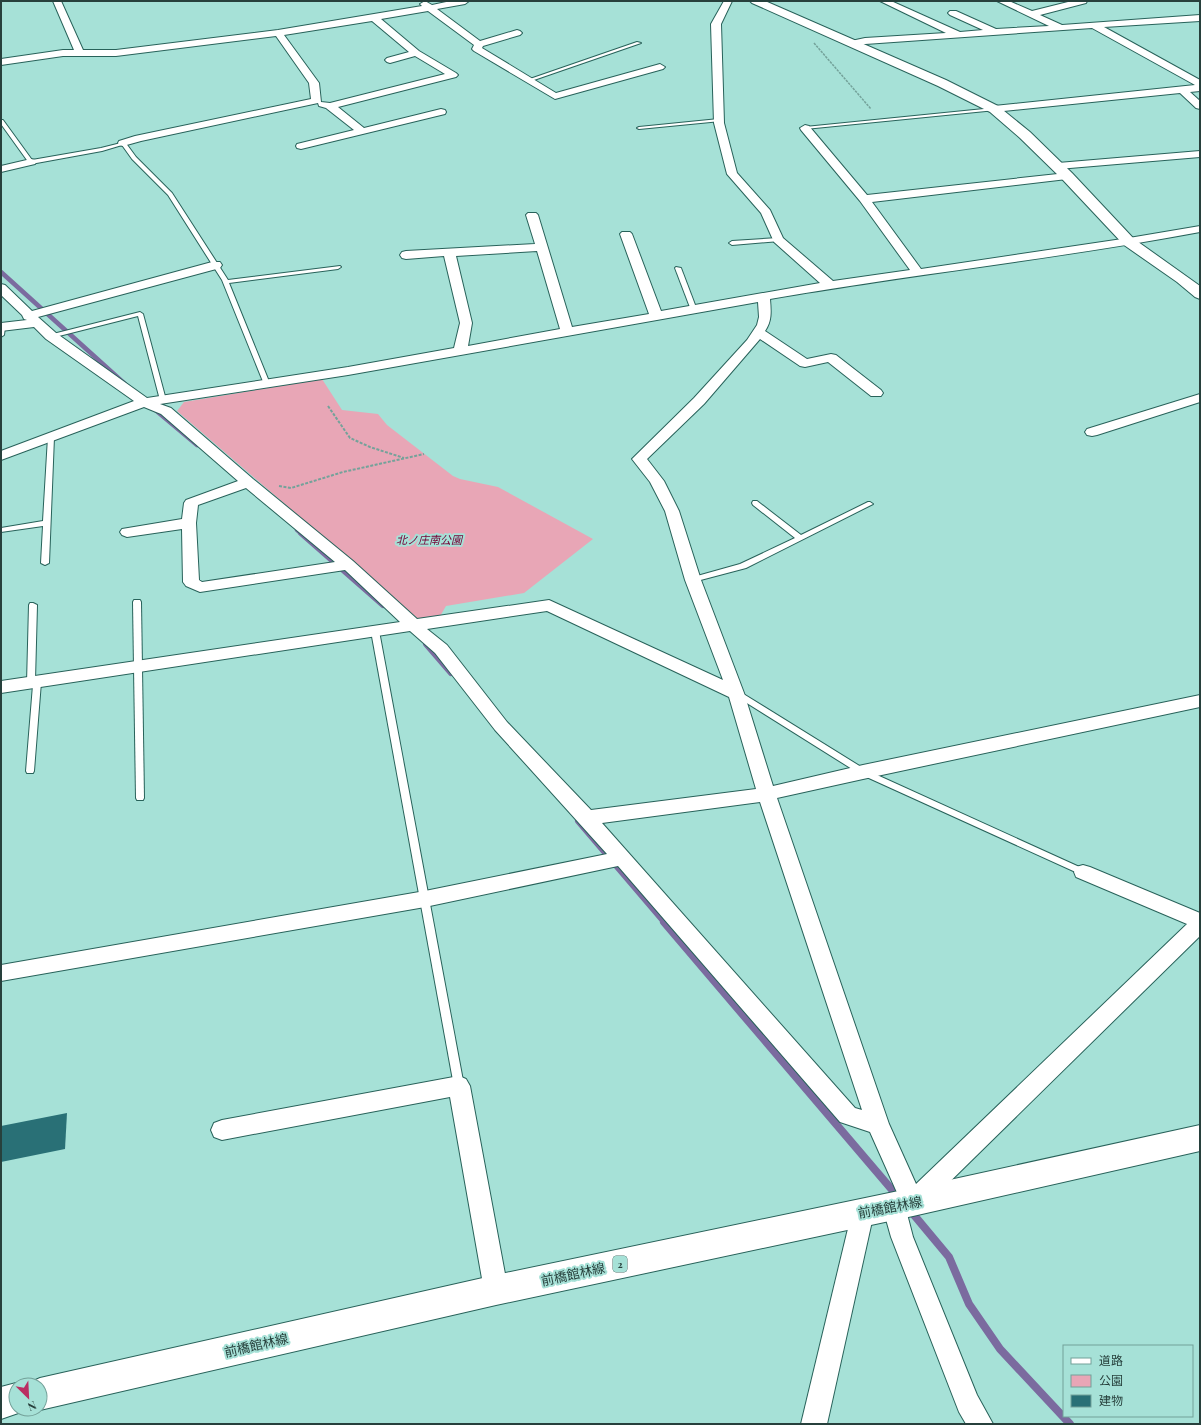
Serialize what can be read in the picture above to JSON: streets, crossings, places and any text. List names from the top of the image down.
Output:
{
  "streets": {
    "main road": ["前橋館林線", "2"]
  },
  "parks": ["北ノ庄南公園"],
  "legend": ["道路", "公園", "建物"],
  "north": "bottom right"
}
